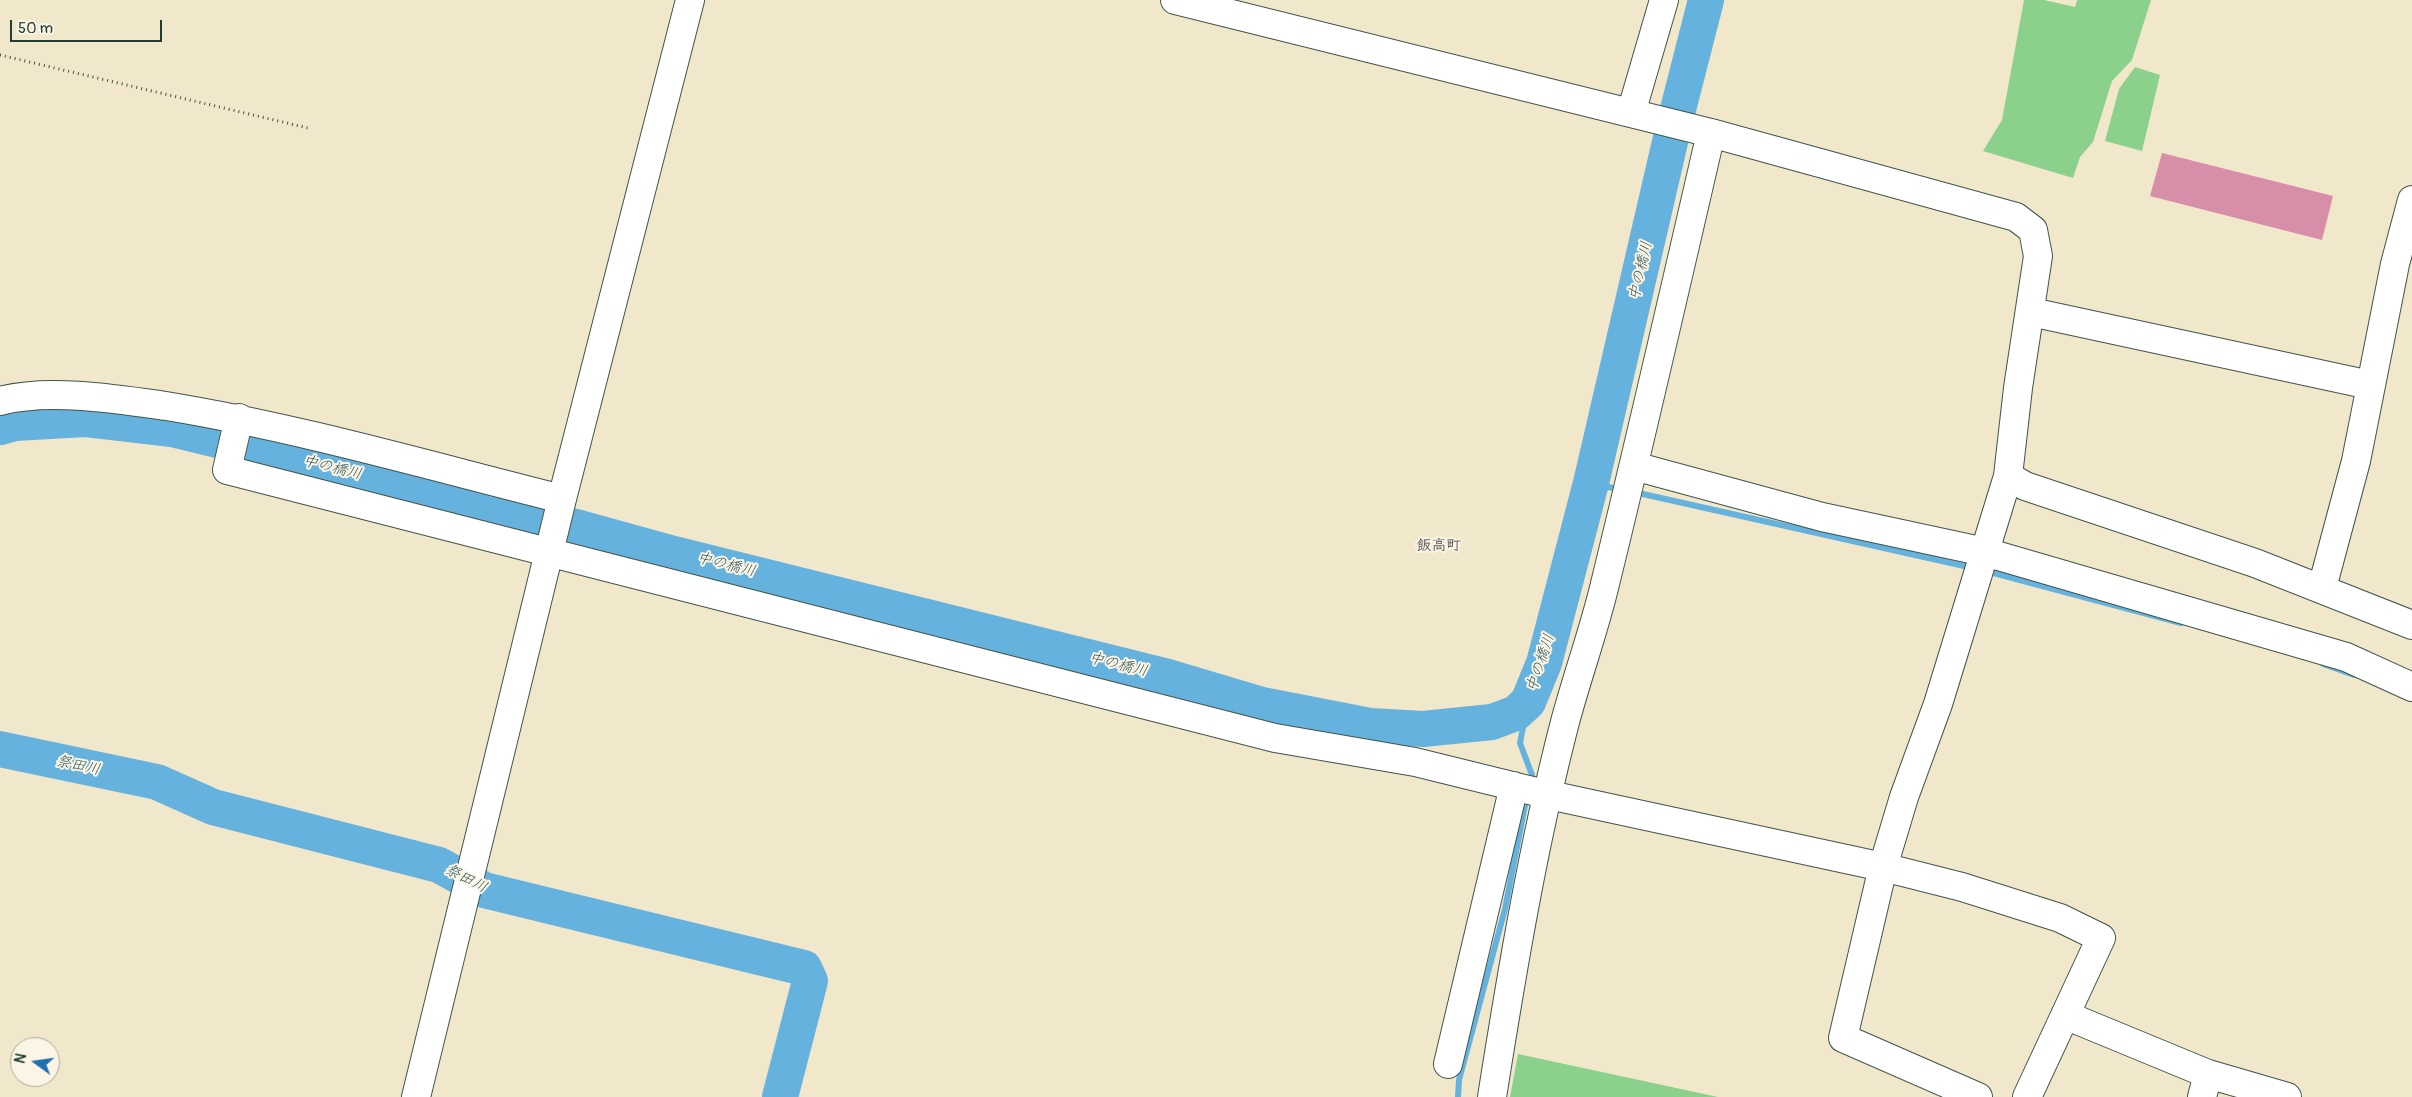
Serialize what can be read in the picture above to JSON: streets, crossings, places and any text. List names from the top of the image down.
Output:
{
  "districts": ["飯高町"],
  "water": ["中の橋川", "祭田川"],
  "scale_bar": "50 m",
  "north": "left"
}
